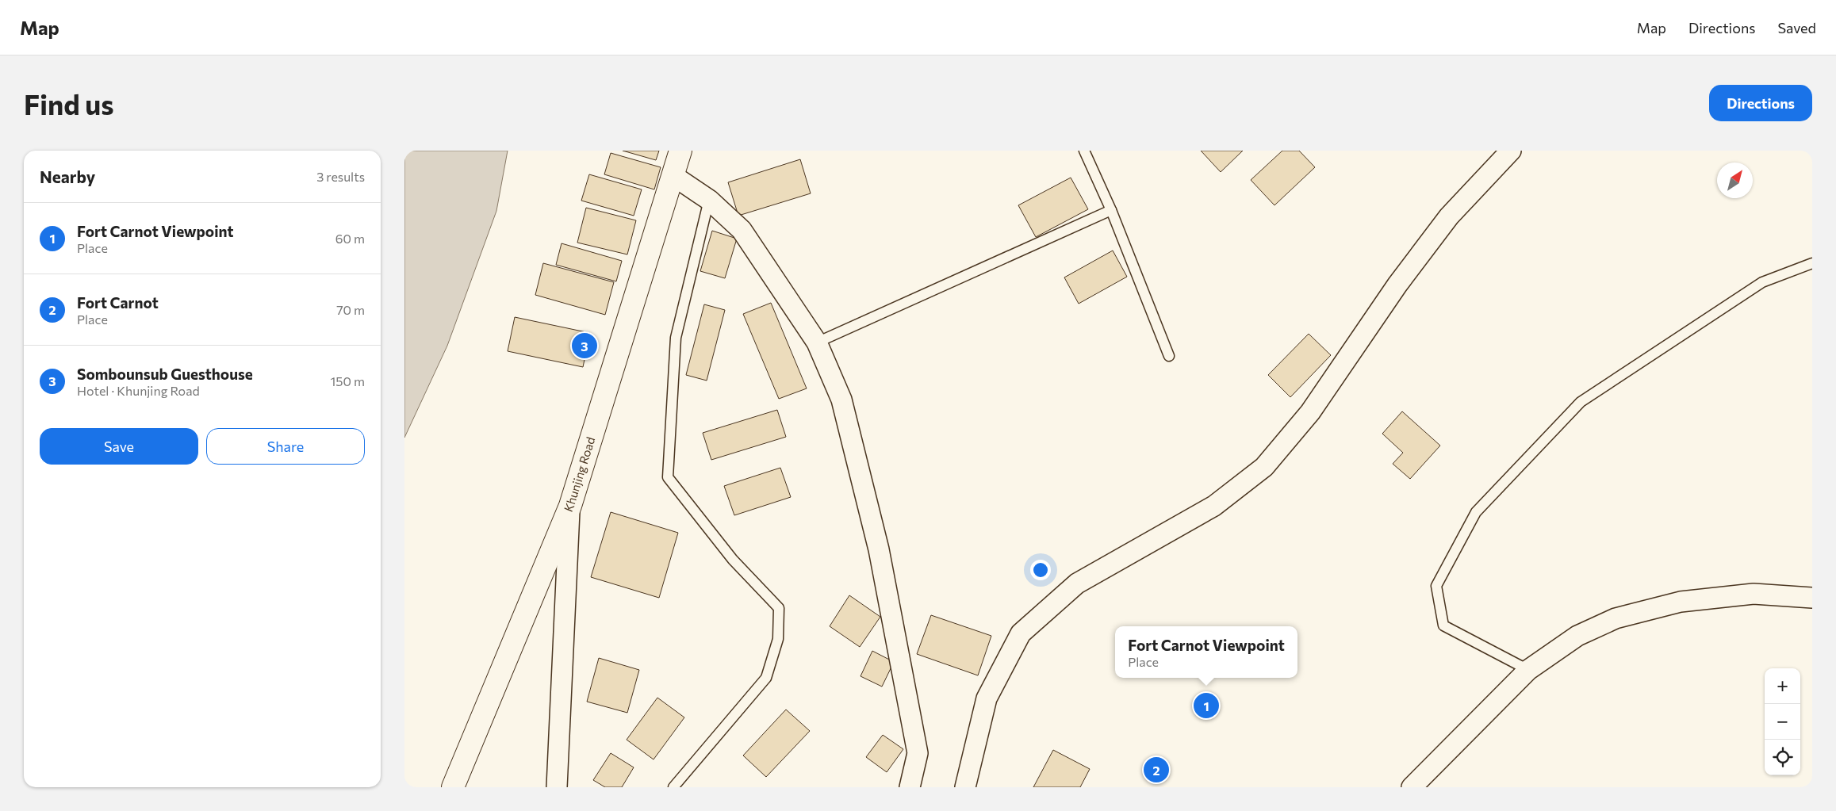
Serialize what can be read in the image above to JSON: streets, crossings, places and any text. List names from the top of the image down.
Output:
{
  "streets": {
    "main road": ["Khunjing Road"]
  },
  "north": "top right",
  "page": {
    "header": "Map",
    "nav": ["Map", "Directions", "Saved"],
    "buttons": [
      "Directions",
      ["Save", "Share"]
    ],
    "title": "Find us",
    "heading": ["Nearby", "3 results"],
    "list": [
      {
        "mark": "1",
        "name": "Fort Carnot Viewpoint",
        "note": "Place",
        "value": "60 m"
      },
      {
        "mark": "2",
        "name": "Fort Carnot",
        "note": "Place",
        "value": "70 m"
      },
      {
        "mark": "3",
        "name": "Sombounsub Guesthouse",
        "note": "Hotel · Khunjing Road",
        "value": "150 m"
      }
    ],
    "pins": ["3", "1", "2"],
    "popup": ["Fort Carnot Viewpoint", "Place"],
    "map_buttons": ["+", "−"]
  }
}
